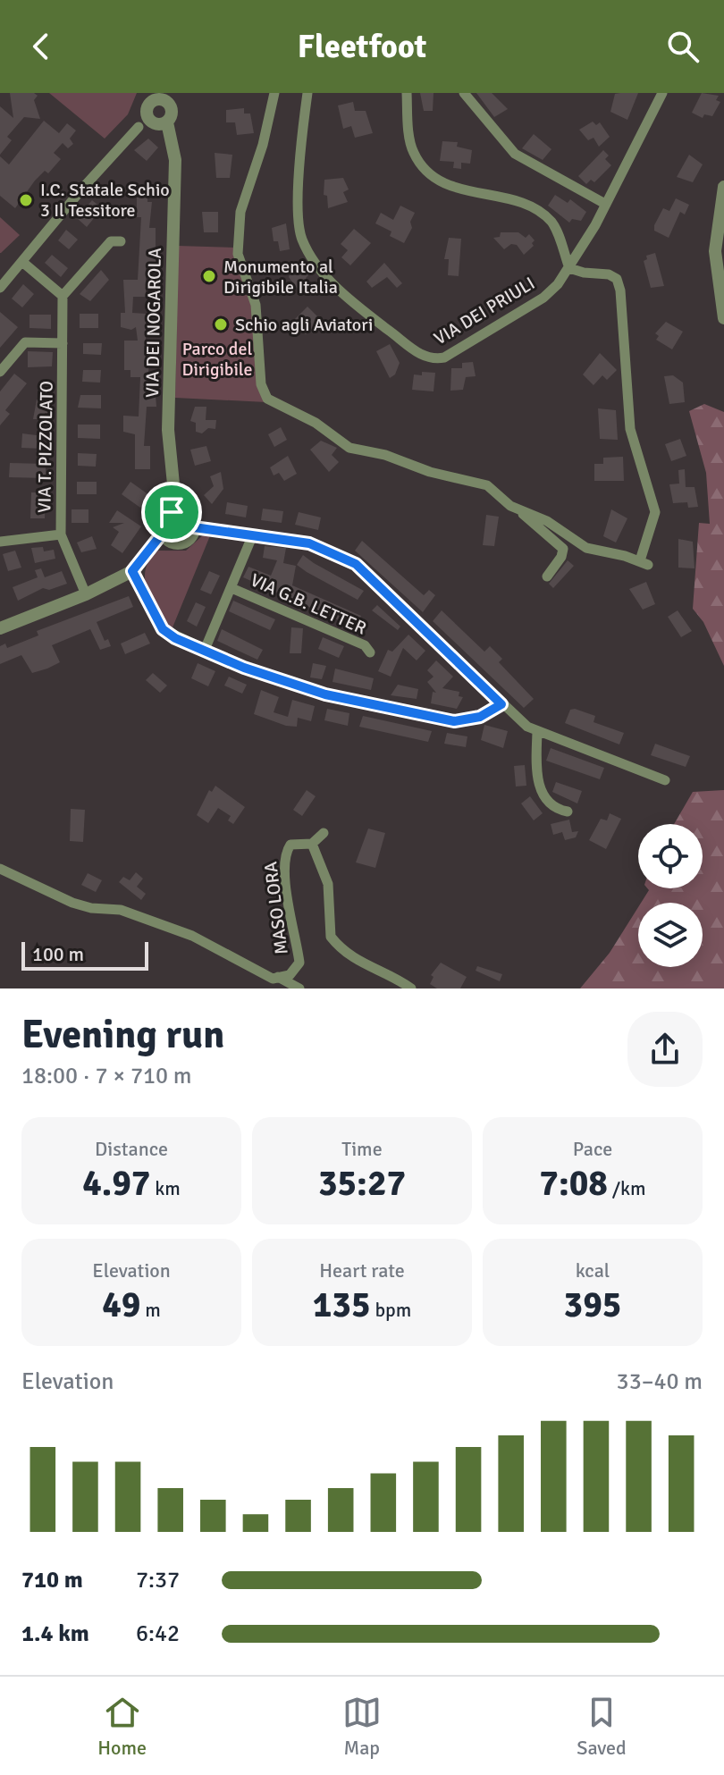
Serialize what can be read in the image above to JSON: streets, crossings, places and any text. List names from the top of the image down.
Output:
{
  "streets": {
    "street": [
      "VIA DEI PRIULI",
      "VIA DEI NOGAROLA",
      "VIA T. PIZZOLATO",
      "VIA G.B. LETTER",
      "MASO LORA"
    ]
  },
  "parks": ["Parco del Dirigibile"],
  "places": ["I.C. Statale Schio 3 Il Tessitore", "Monumento al Dirigibile Italia", "Schio agli Aviatori"],
  "scale_bar": "100 m",
  "page": {
    "header": "Fleetfoot",
    "scale": "100 m",
    "heading": ["Evening run", "18:00 · 7 × 710 m"],
    "stats": [
      ["Distance", "4.97 km"],
      ["Time", "35:27"],
      ["Pace", "7:08 /km"],
      ["Elevation", "49 m"],
      ["Heart rate", "135 bpm"],
      ["kcal", "395"]
    ],
    "chart": ["Elevation", "33–40 m"],
    "list": [
      {
        "name": "710 m",
        "note": "7:37"
      },
      {
        "name": "1.4 km",
        "note": "6:42"
      }
    ],
    "tabs": ["Home", "Map", "Saved"]
  }
}
